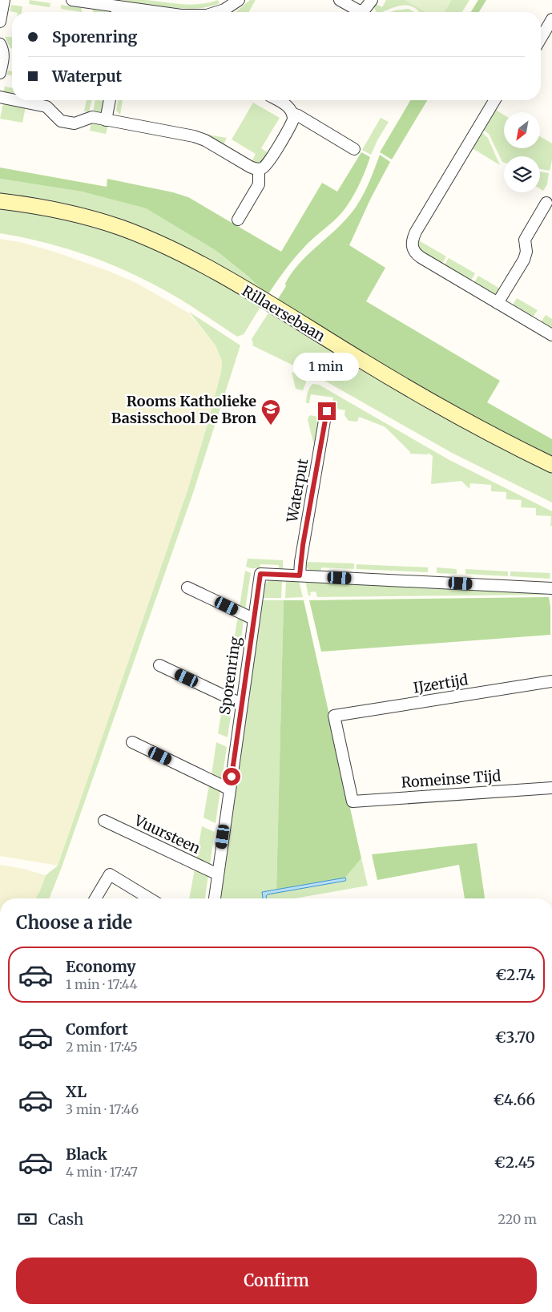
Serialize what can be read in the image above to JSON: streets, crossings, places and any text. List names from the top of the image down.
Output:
{
  "streets": {
    "street": [
      "Rillaersebaan",
      "Waterput",
      "Sporenring",
      "IJzertijd",
      "Romeinse Tijd",
      "Vuursteen"
    ]
  },
  "crossings": [
    ["Waterput", "Sporenring"],
    ["Sporenring", "Vuursteen"],
    ["IJzertijd", "Romeinse Tijd"]
  ],
  "places": {
    "school or university": ["Rooms Katholieke Basisschool De Bron"]
  },
  "north": "bottom left",
  "page": {
    "banner": ["Sporenring", "Waterput"],
    "bubble": "1 min",
    "heading": "Choose a ride",
    "list": [
      {
        "name": "Economy",
        "note": "1 min · 17:44",
        "value": "€2.74"
      },
      {
        "name": "Comfort",
        "note": "2 min · 17:45",
        "value": "€3.70"
      },
      {
        "name": "XL",
        "note": "3 min · 17:46",
        "value": "€4.66"
      },
      {
        "name": "Black",
        "note": "4 min · 17:47",
        "value": "€2.45"
      }
    ],
    "pay": ["Cash", "220 m"],
    "buttons": "Confirm"
  }
}
